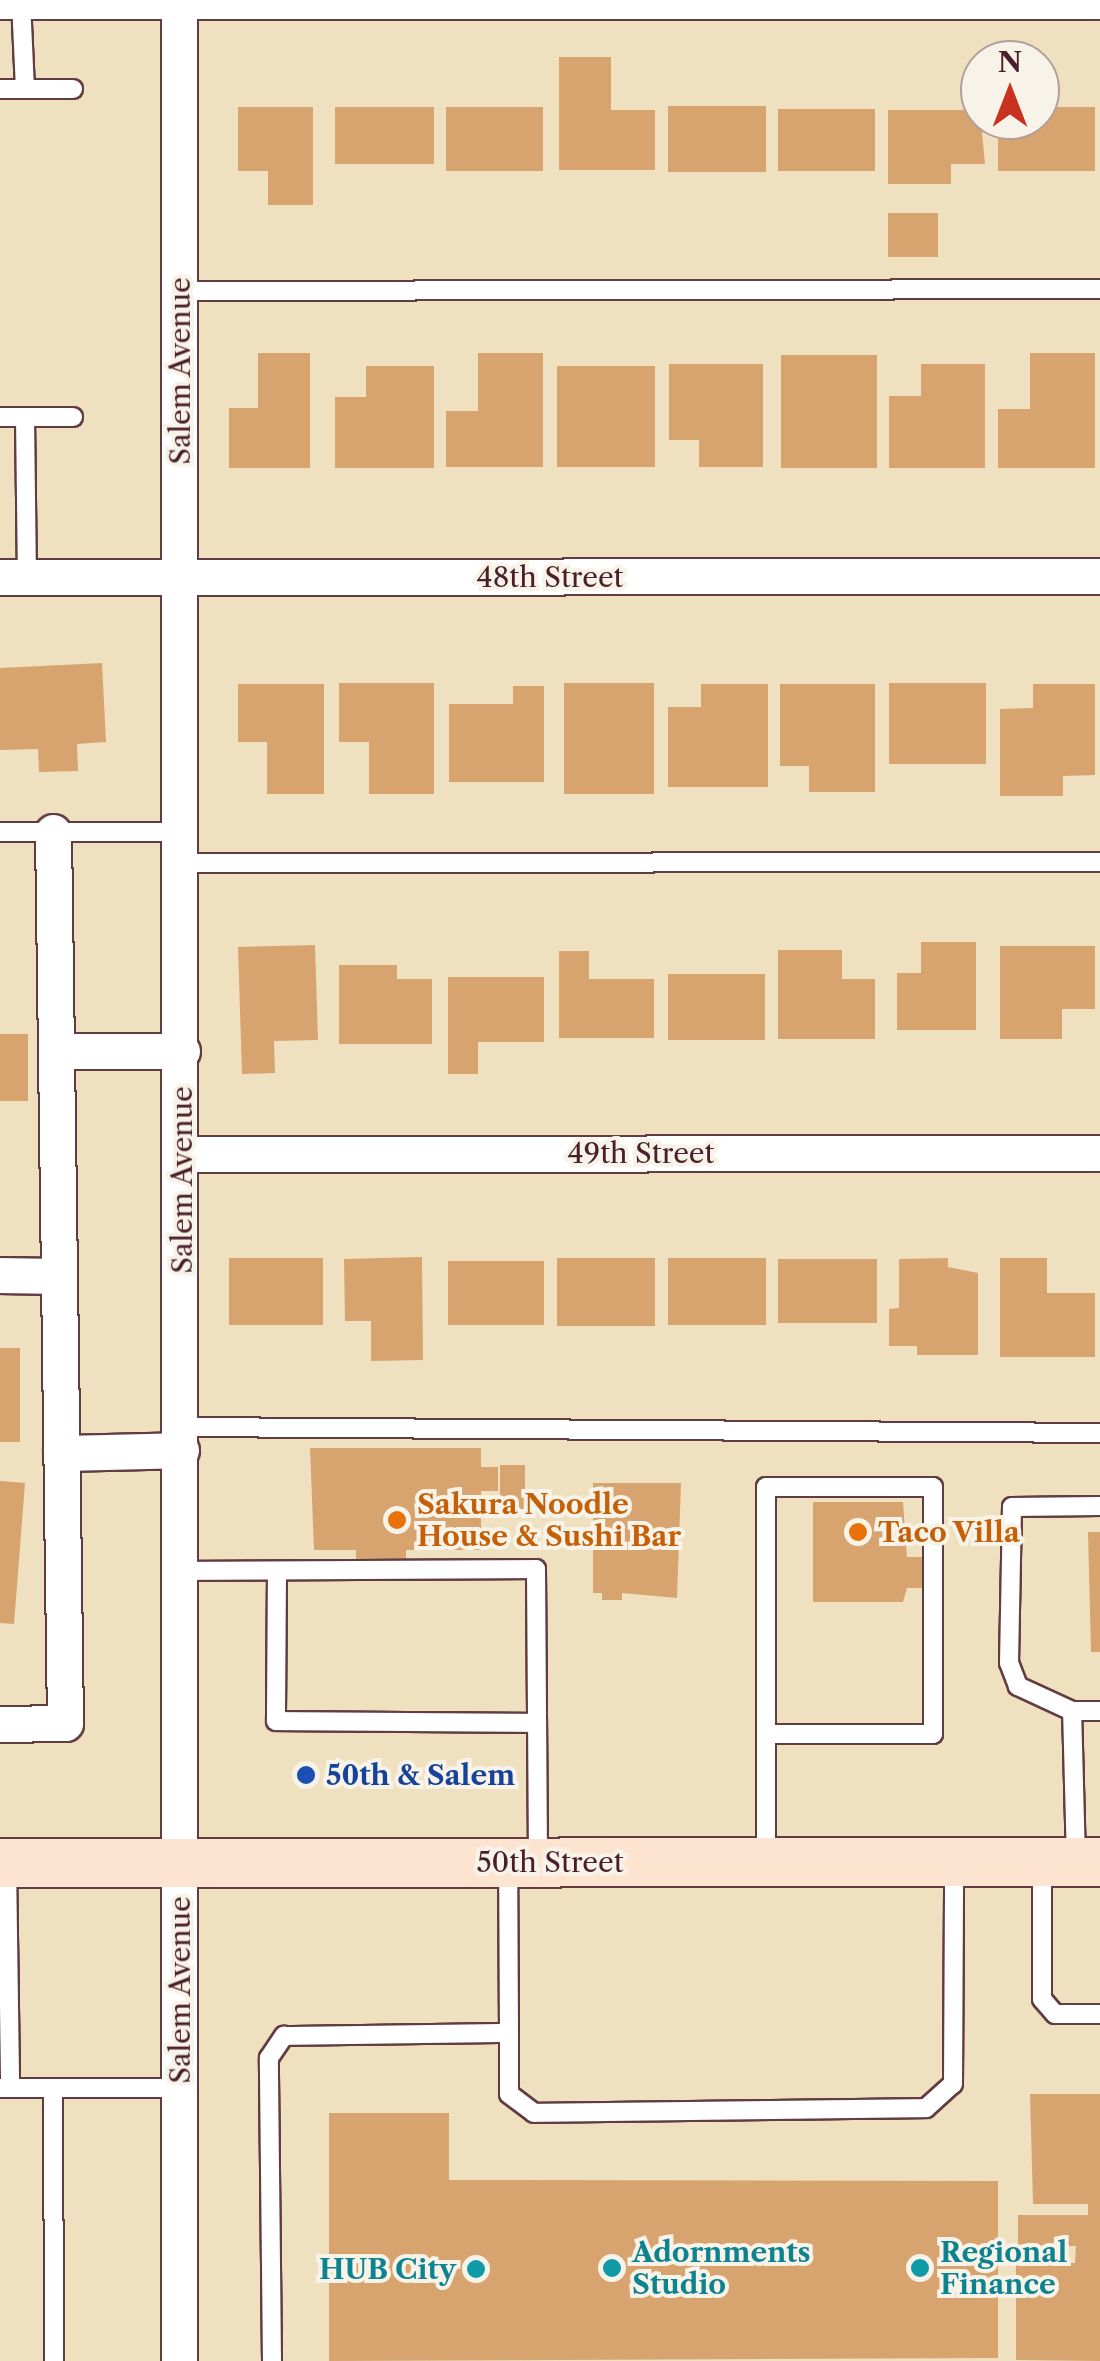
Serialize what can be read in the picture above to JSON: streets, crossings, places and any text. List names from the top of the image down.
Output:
{
  "streets": {
    "main road": ["50th Street"],
    "street": ["Salem Avenue", "48th Street", "49th Street"]
  },
  "crossings": [
    ["Salem Avenue", "48th Street"],
    ["Salem Avenue", "49th Street"],
    ["Salem Avenue", "50th Street"]
  ],
  "places": [
    "Sakura Noodle House & Sushi Bar",
    "Taco Villa",
    "50th & Salem",
    "Adornments Studio",
    "Regional Finance",
    "HUB City"
  ],
  "north": "top"
}
